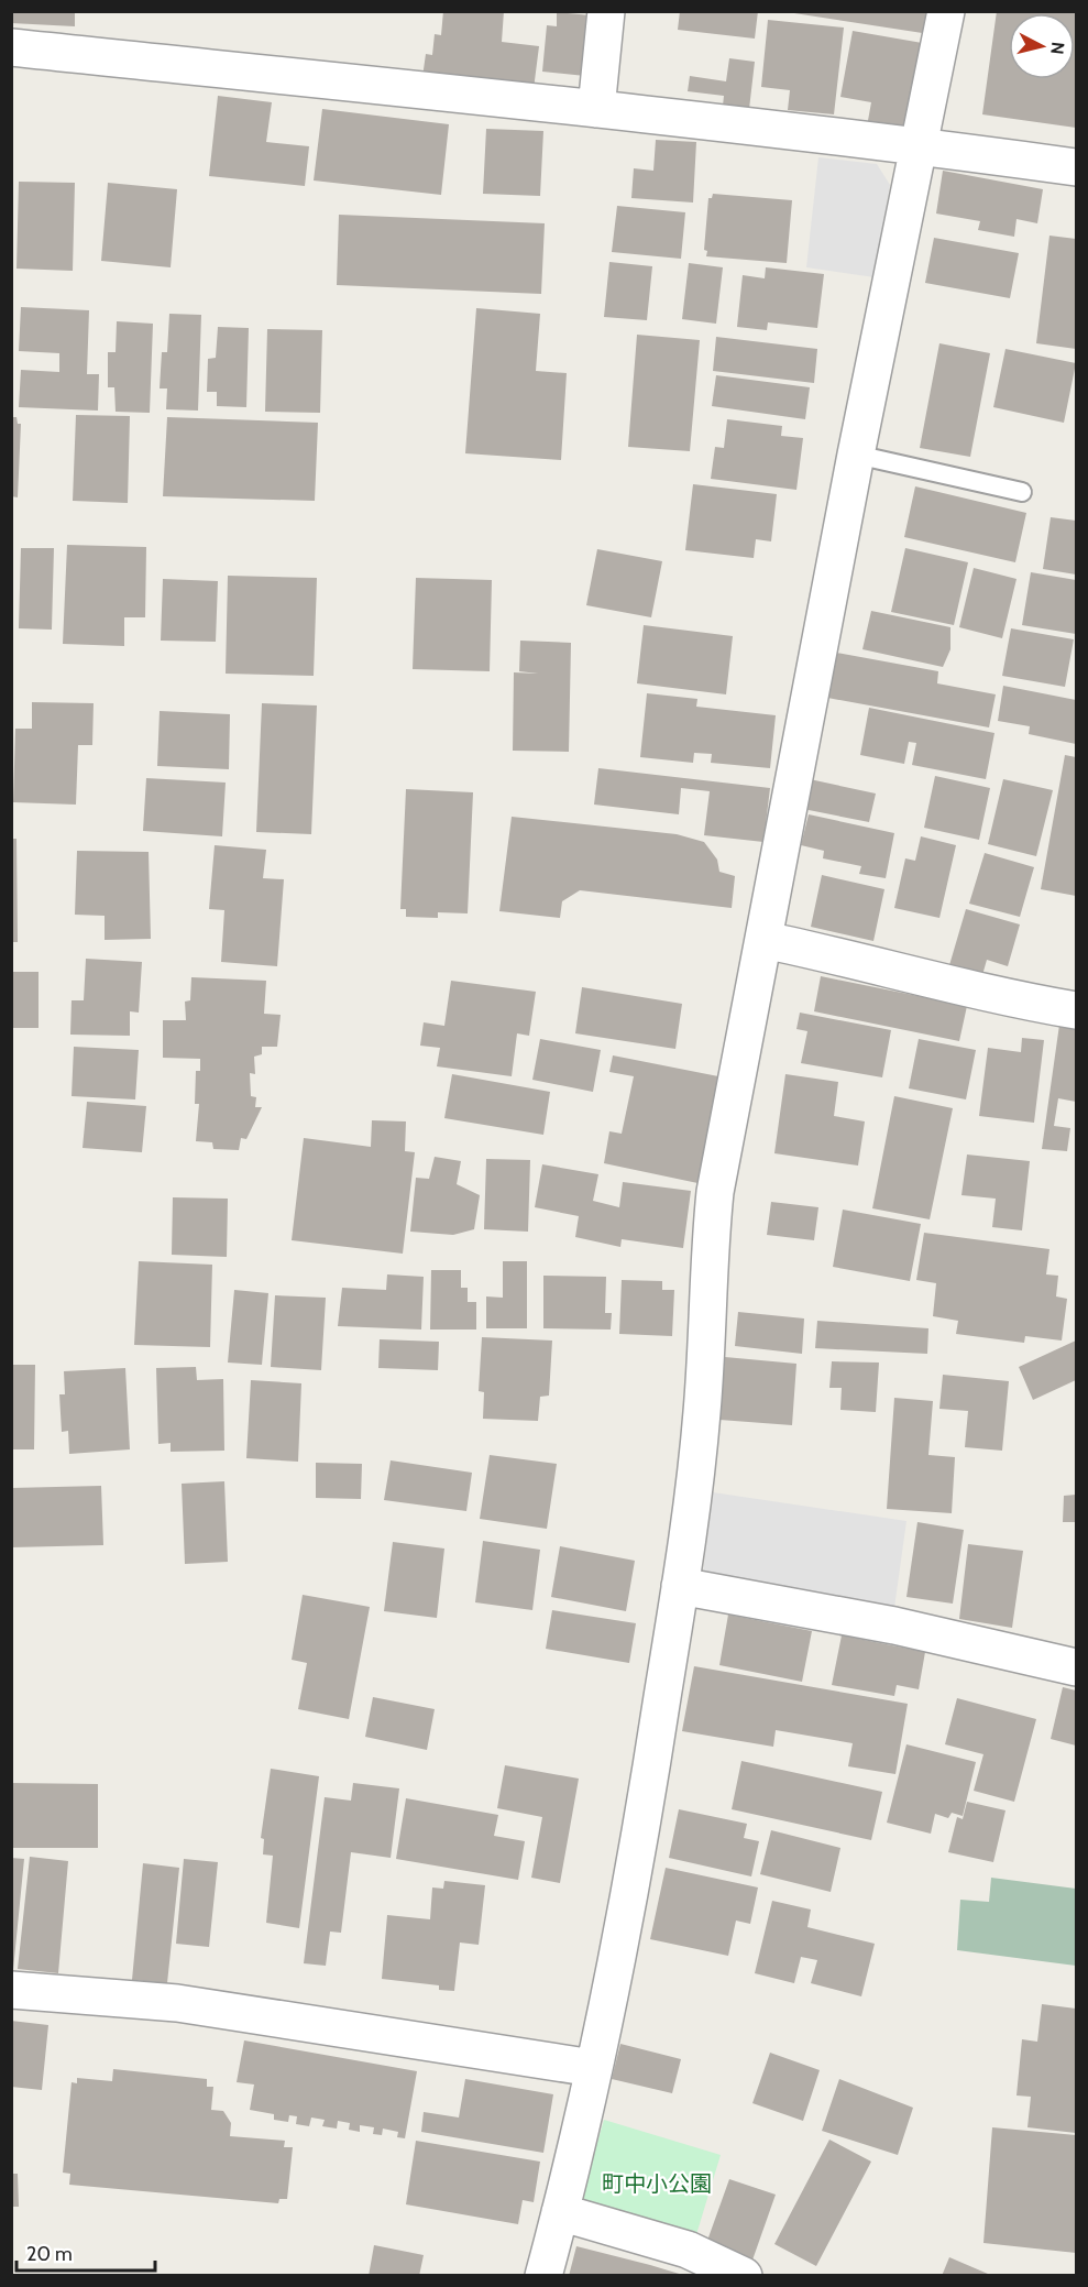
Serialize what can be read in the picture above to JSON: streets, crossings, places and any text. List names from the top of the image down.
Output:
{
  "parks": ["町中小公園"],
  "scale_bar": "20 m",
  "north": "right"
}
